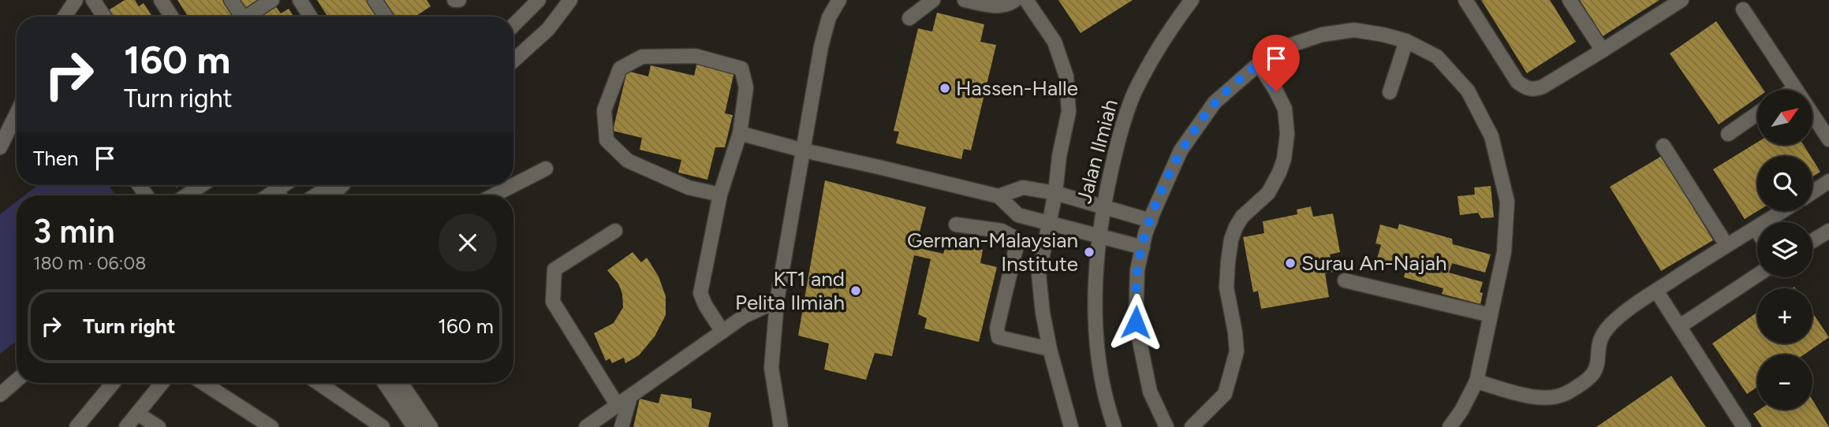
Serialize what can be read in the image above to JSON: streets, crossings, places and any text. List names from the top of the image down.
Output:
{
  "streets": {
    "street": ["Jalan Ilmiah"]
  },
  "places": [
    "Hassen-Halle",
    "German-Malaysian Institute",
    "Surau An-Najah",
    "KT1 and Pelita Ilmiah"
  ],
  "north": "top right",
  "page": {
    "turn": ["160 m", "Turn right"],
    "map_buttons": ["+", "−"],
    "then": "Then",
    "heading": ["3 min", "180 m · 06:08"],
    "list": [
      {
        "name": "Turn right",
        "value": "160 m"
      }
    ]
  }
}
